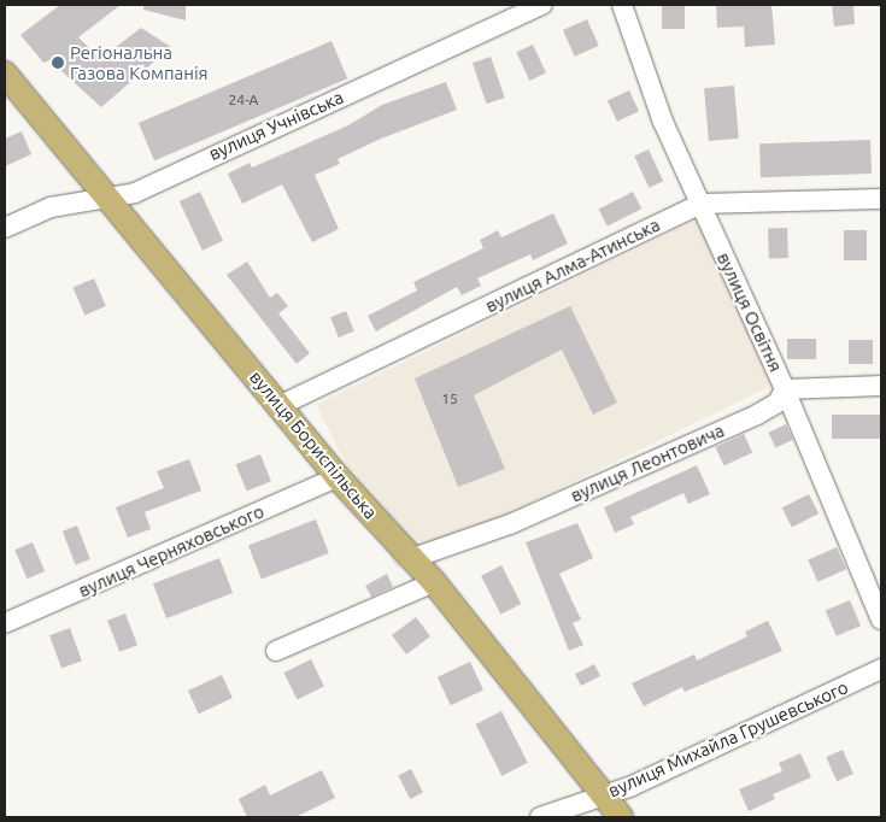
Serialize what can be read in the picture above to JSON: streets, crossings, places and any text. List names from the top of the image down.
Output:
{
  "streets": {
    "main road": ["вулиця Бориспільська"],
    "street": [
      "вулиця Учнівська",
      "вулиця Алма-Атинська",
      "вулиця Освітня",
      "вулиця Леонтовича",
      "вулиця Черняховського",
      "вулиця Михайла Грушевського"
    ]
  },
  "crossings": [
    ["вулиця Учнівська", "вулиця Бориспільська"],
    ["вулиця Алма-Атинська", "вулиця Освітня"],
    ["вулиця Алма-Атинська", "вулиця Бориспільська"],
    ["вулиця Освітня", "вулиця Леонтовича"],
    ["вулиця Бориспільська", "вулиця Леонтовича"],
    ["вулиця Бориспільська", "вулиця Черняховського"],
    ["вулиця Бориспільська", "вулиця Михайла Грушевського"]
  ],
  "places": ["Регіональна Газова Компанія"],
  "house_numbers": ["24-А", "15"]
}
